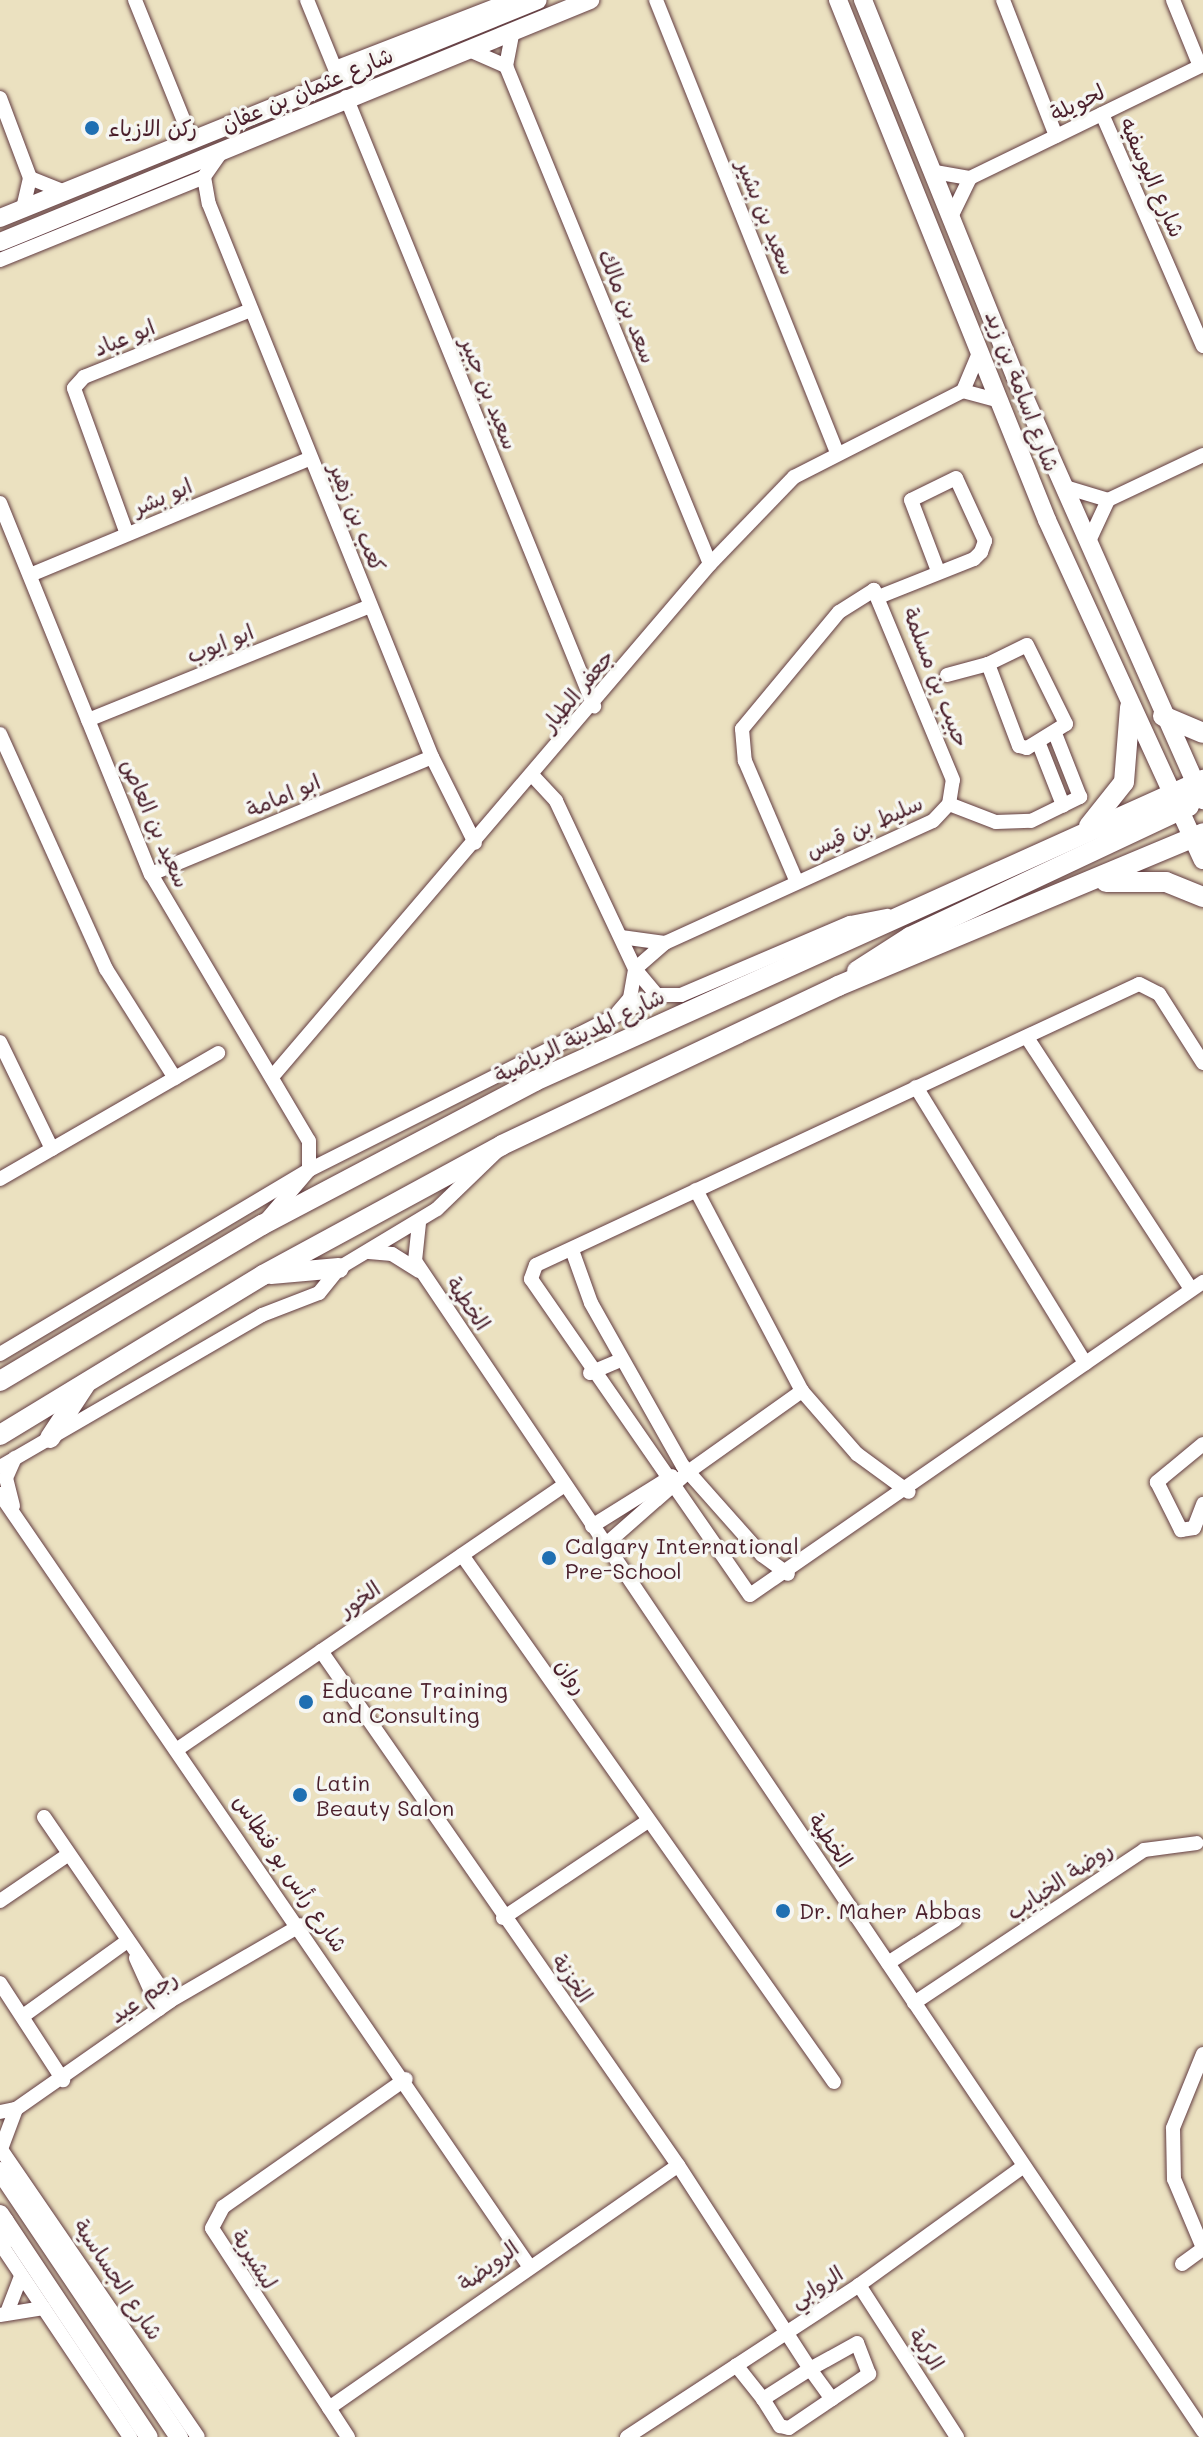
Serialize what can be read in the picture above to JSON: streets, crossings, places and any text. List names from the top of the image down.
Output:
{
  "streets": {
    "main road": ["شارع المدينة الرياضية"],
    "street": [
      "شارع عثمان بن عفان",
      "لحويلة",
      "شارع اليوسفيه",
      "سعيد بن بشير",
      "سعد بن مالك",
      "ابو عباد",
      "شارع اسامة بن زيد",
      "سعيد بن جبير",
      "ابو بشر",
      "كعب بن زهير",
      "ابو ايوب",
      "حبيب بن مسلمة",
      "جعفر الطيار",
      "ابو امامة",
      "سعيد بن العاص",
      "سليط بن قيس",
      "الخطية",
      "الخور",
      "روان",
      "شارع رأس بو فنطاس",
      "روضة الخبايب",
      "الخزنة",
      "رجم عيد",
      "لبشيرية",
      "الرويضة",
      "شارع الجساسية",
      "الروابي",
      "الركية"
    ]
  },
  "crossings": [
    ["شارع عثمان بن عفان", "سعيد بن جبير"],
    ["لحويلة", "شارع اليوسفيه"],
    ["سعيد بن بشير", "جعفر الطيار"],
    ["سعد بن مالك", "جعفر الطيار"],
    ["ابو عباد", "ابو بشر"],
    ["ابو عباد", "كعب بن زهير"],
    ["شارع اسامة بن زيد", "شارع المدينة الرياضية"],
    ["سعيد بن جبير", "جعفر الطيار"],
    ["ابو بشر", "كعب بن زهير"],
    ["ابو بشر", "سعيد بن العاص"],
    ["كعب بن زهير", "ابو ايوب"],
    ["كعب بن زهير", "جعفر الطيار"],
    ["كعب بن زهير", "ابو امامة"],
    ["ابو ايوب", "سعيد بن العاص"],
    ["حبيب بن مسلمة", "سليط بن قيس"],
    ["جعفر الطيار", "سعيد بن العاص"],
    ["ابو امامة", "سعيد بن العاص"],
    ["الخطية", "الخور"],
    ["الخطية", "روضة الخبايب"],
    ["الخطية", "الروابي"],
    ["الخور", "روان"],
    ["الخور", "شارع رأس بو فنطاس"],
    ["الخور", "الخزنة"],
    ["شارع رأس بو فنطاس", "رجم عيد"],
    ["شارع رأس بو فنطاس", "لبشيرية"],
    ["شارع رأس بو فنطاس", "الرويضة"],
    ["الخزنة", "الرويضة"],
    ["الخزنة", "الروابي"],
    ["لبشيرية", "الرويضة"],
    ["الروابي", "الركية"]
  ],
  "places": [
    "ركن الازياء",
    "Calgary International Pre-School",
    "Educane Training and Consulting",
    "Latin Beauty Salon",
    "Dr. Maher Abbas"
  ]
}
